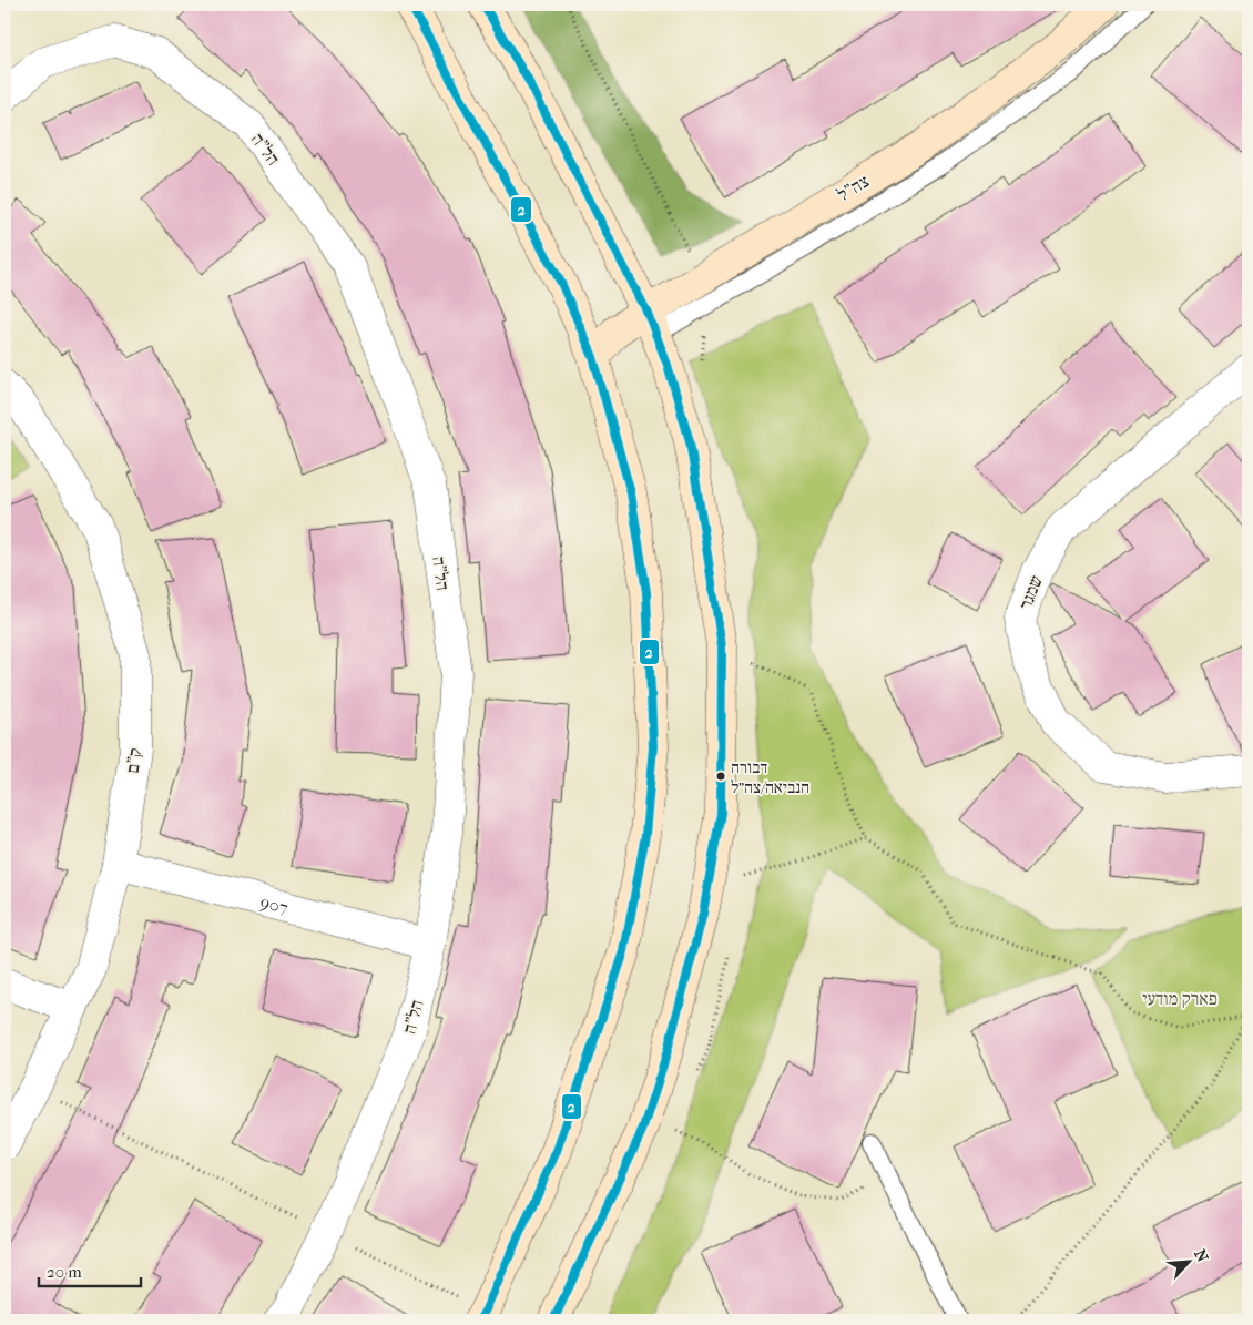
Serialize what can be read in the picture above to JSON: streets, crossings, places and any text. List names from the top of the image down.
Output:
{
  "streets": {
    "street": [
      "הל\"ה",
      "צה\"ל",
      "שמגר",
      "ק\"ם",
      "907"
    ]
  },
  "crossings": [
    ["הל\"ה", "907"],
    ["ק\"ם", "907"]
  ],
  "parks": ["פארק מודעי"],
  "places": ["דבורה הנביאה/צה״ל"],
  "lines": ["transit line 2"],
  "scale_bar": "20 m",
  "north": "top right"
}
